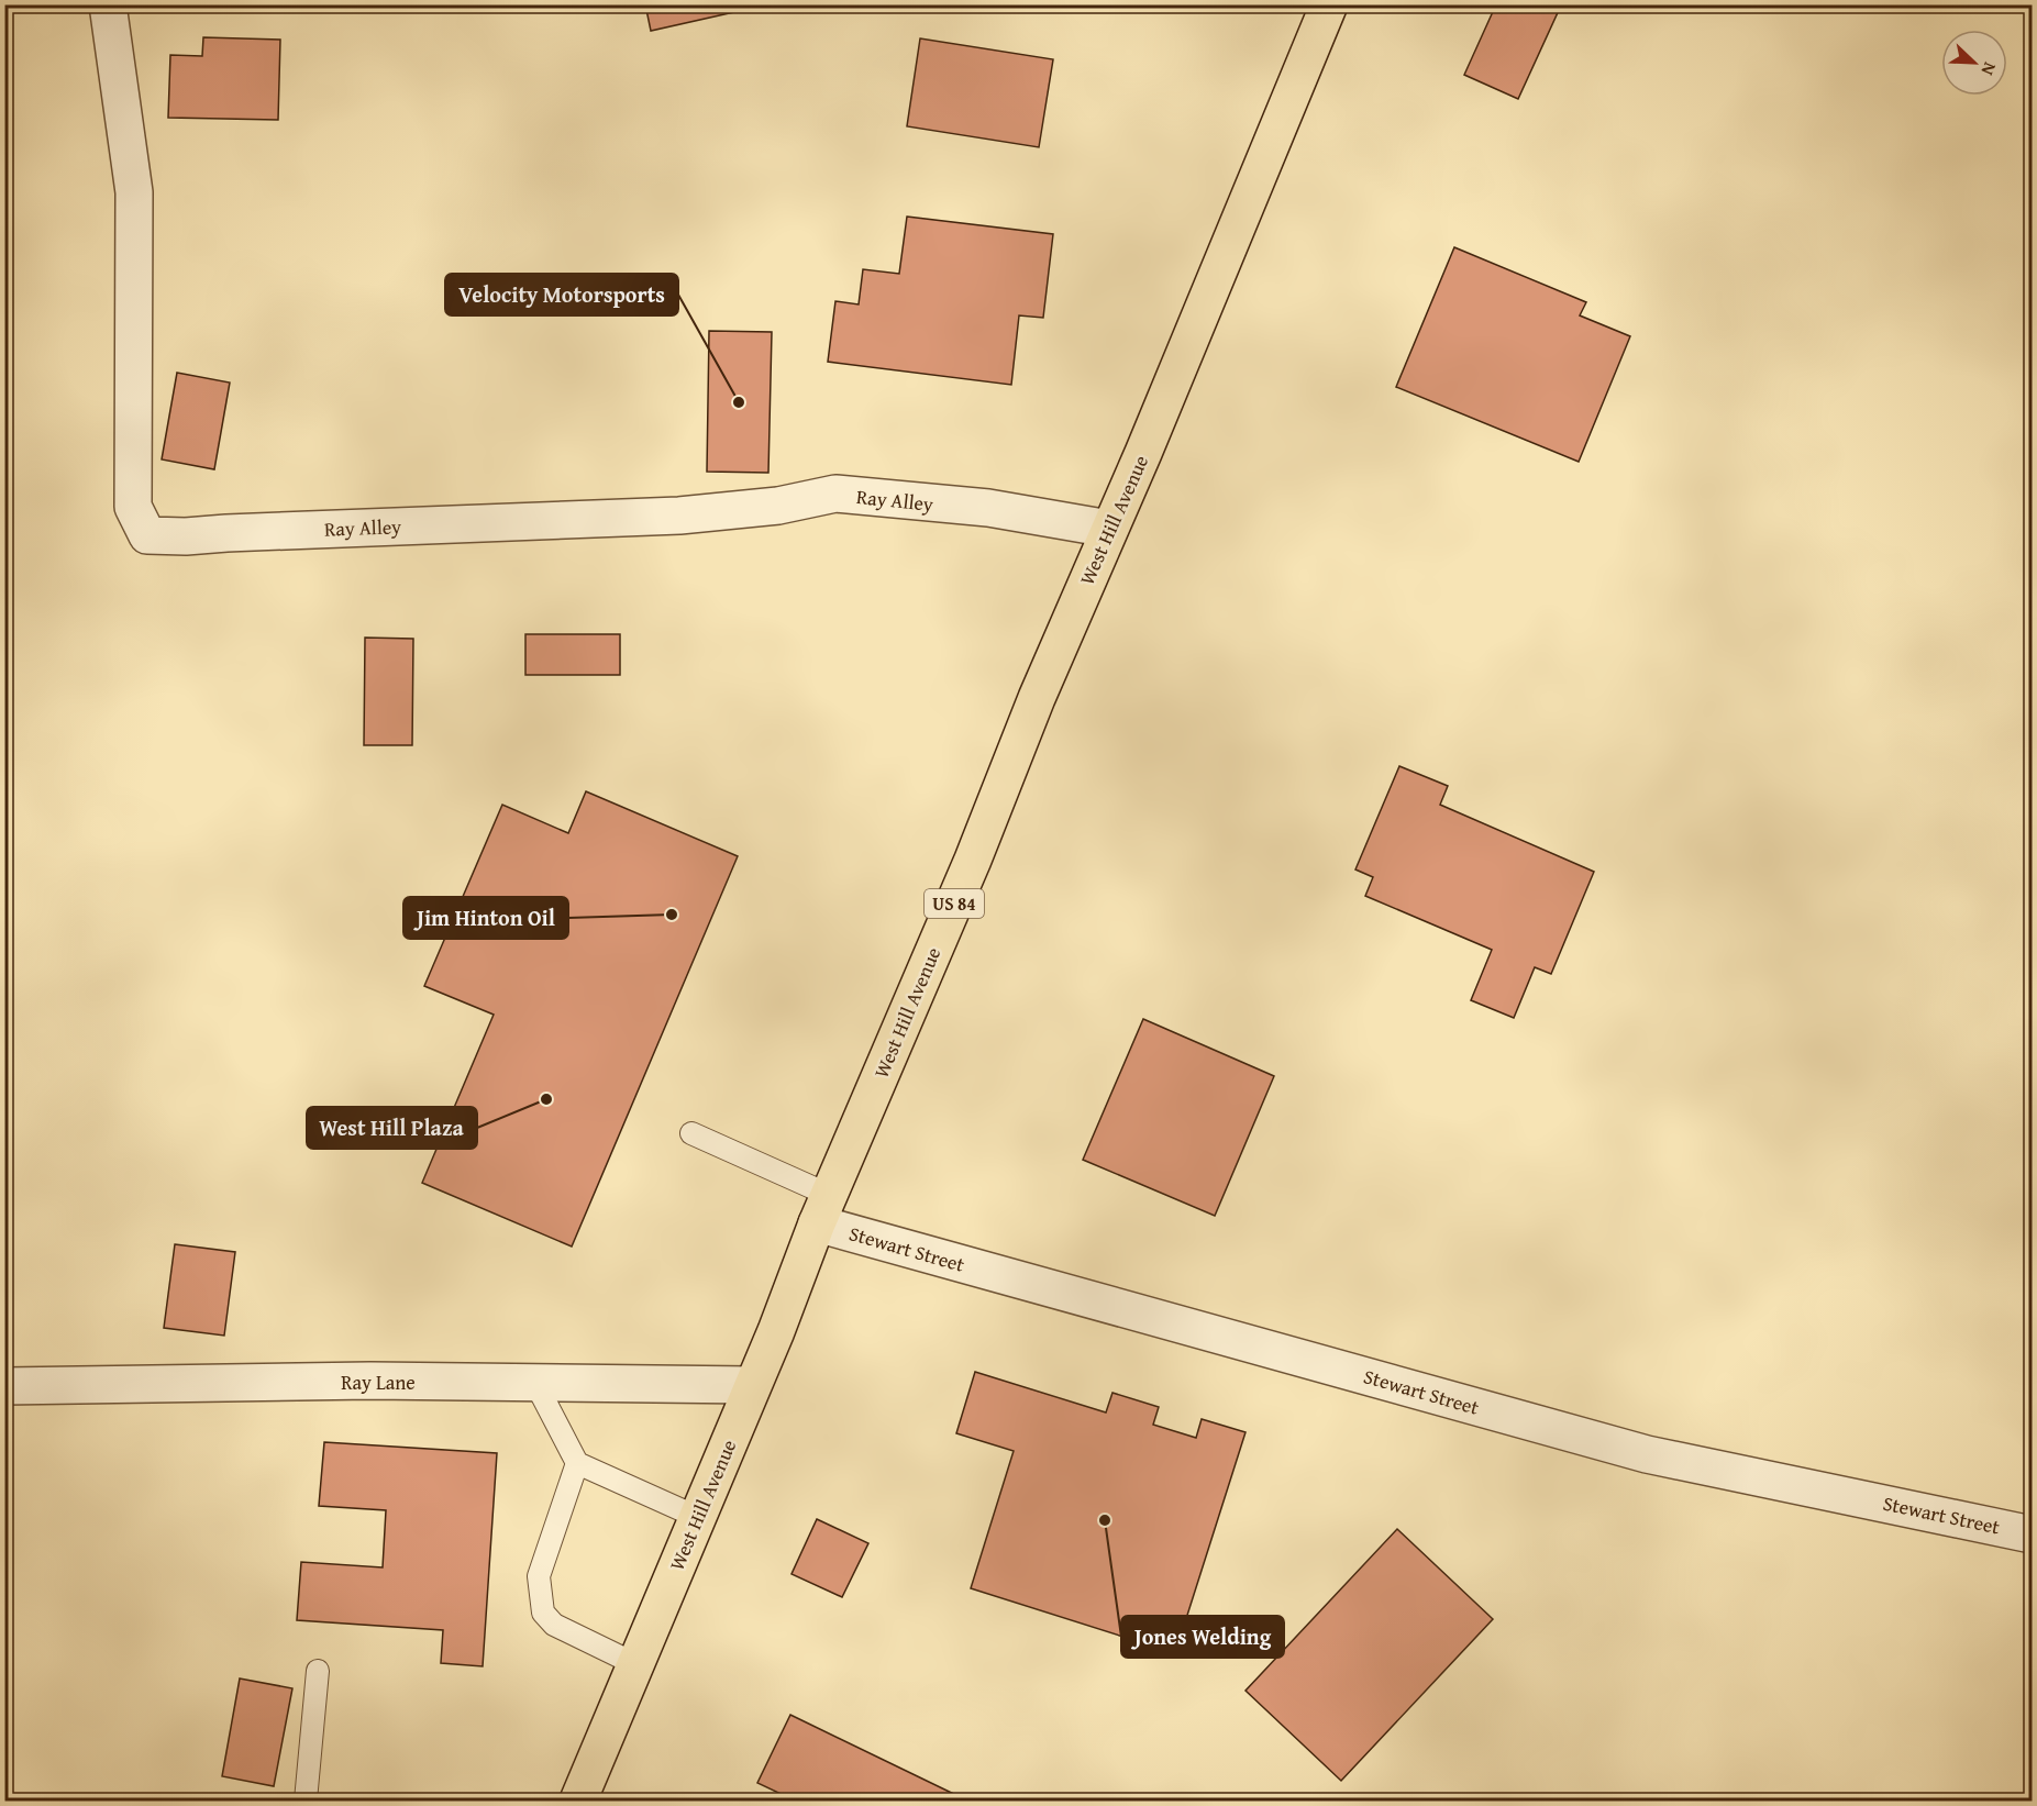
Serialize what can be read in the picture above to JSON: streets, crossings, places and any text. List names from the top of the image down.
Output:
{
  "streets": {
    "highway": ["West Hill Avenue", "US 84"],
    "street": ["Ray Alley", "Stewart Street", "Ray Lane"]
  },
  "crossings": [
    ["Ray Alley", "West Hill Avenue"],
    ["West Hill Avenue", "Stewart Street"],
    ["West Hill Avenue", "Ray Lane"]
  ],
  "places": [
    "Velocity Motorsports",
    "Jim Hinton Oil",
    "West Hill Plaza",
    "Jones Welding"
  ],
  "north": "bottom right"
}
